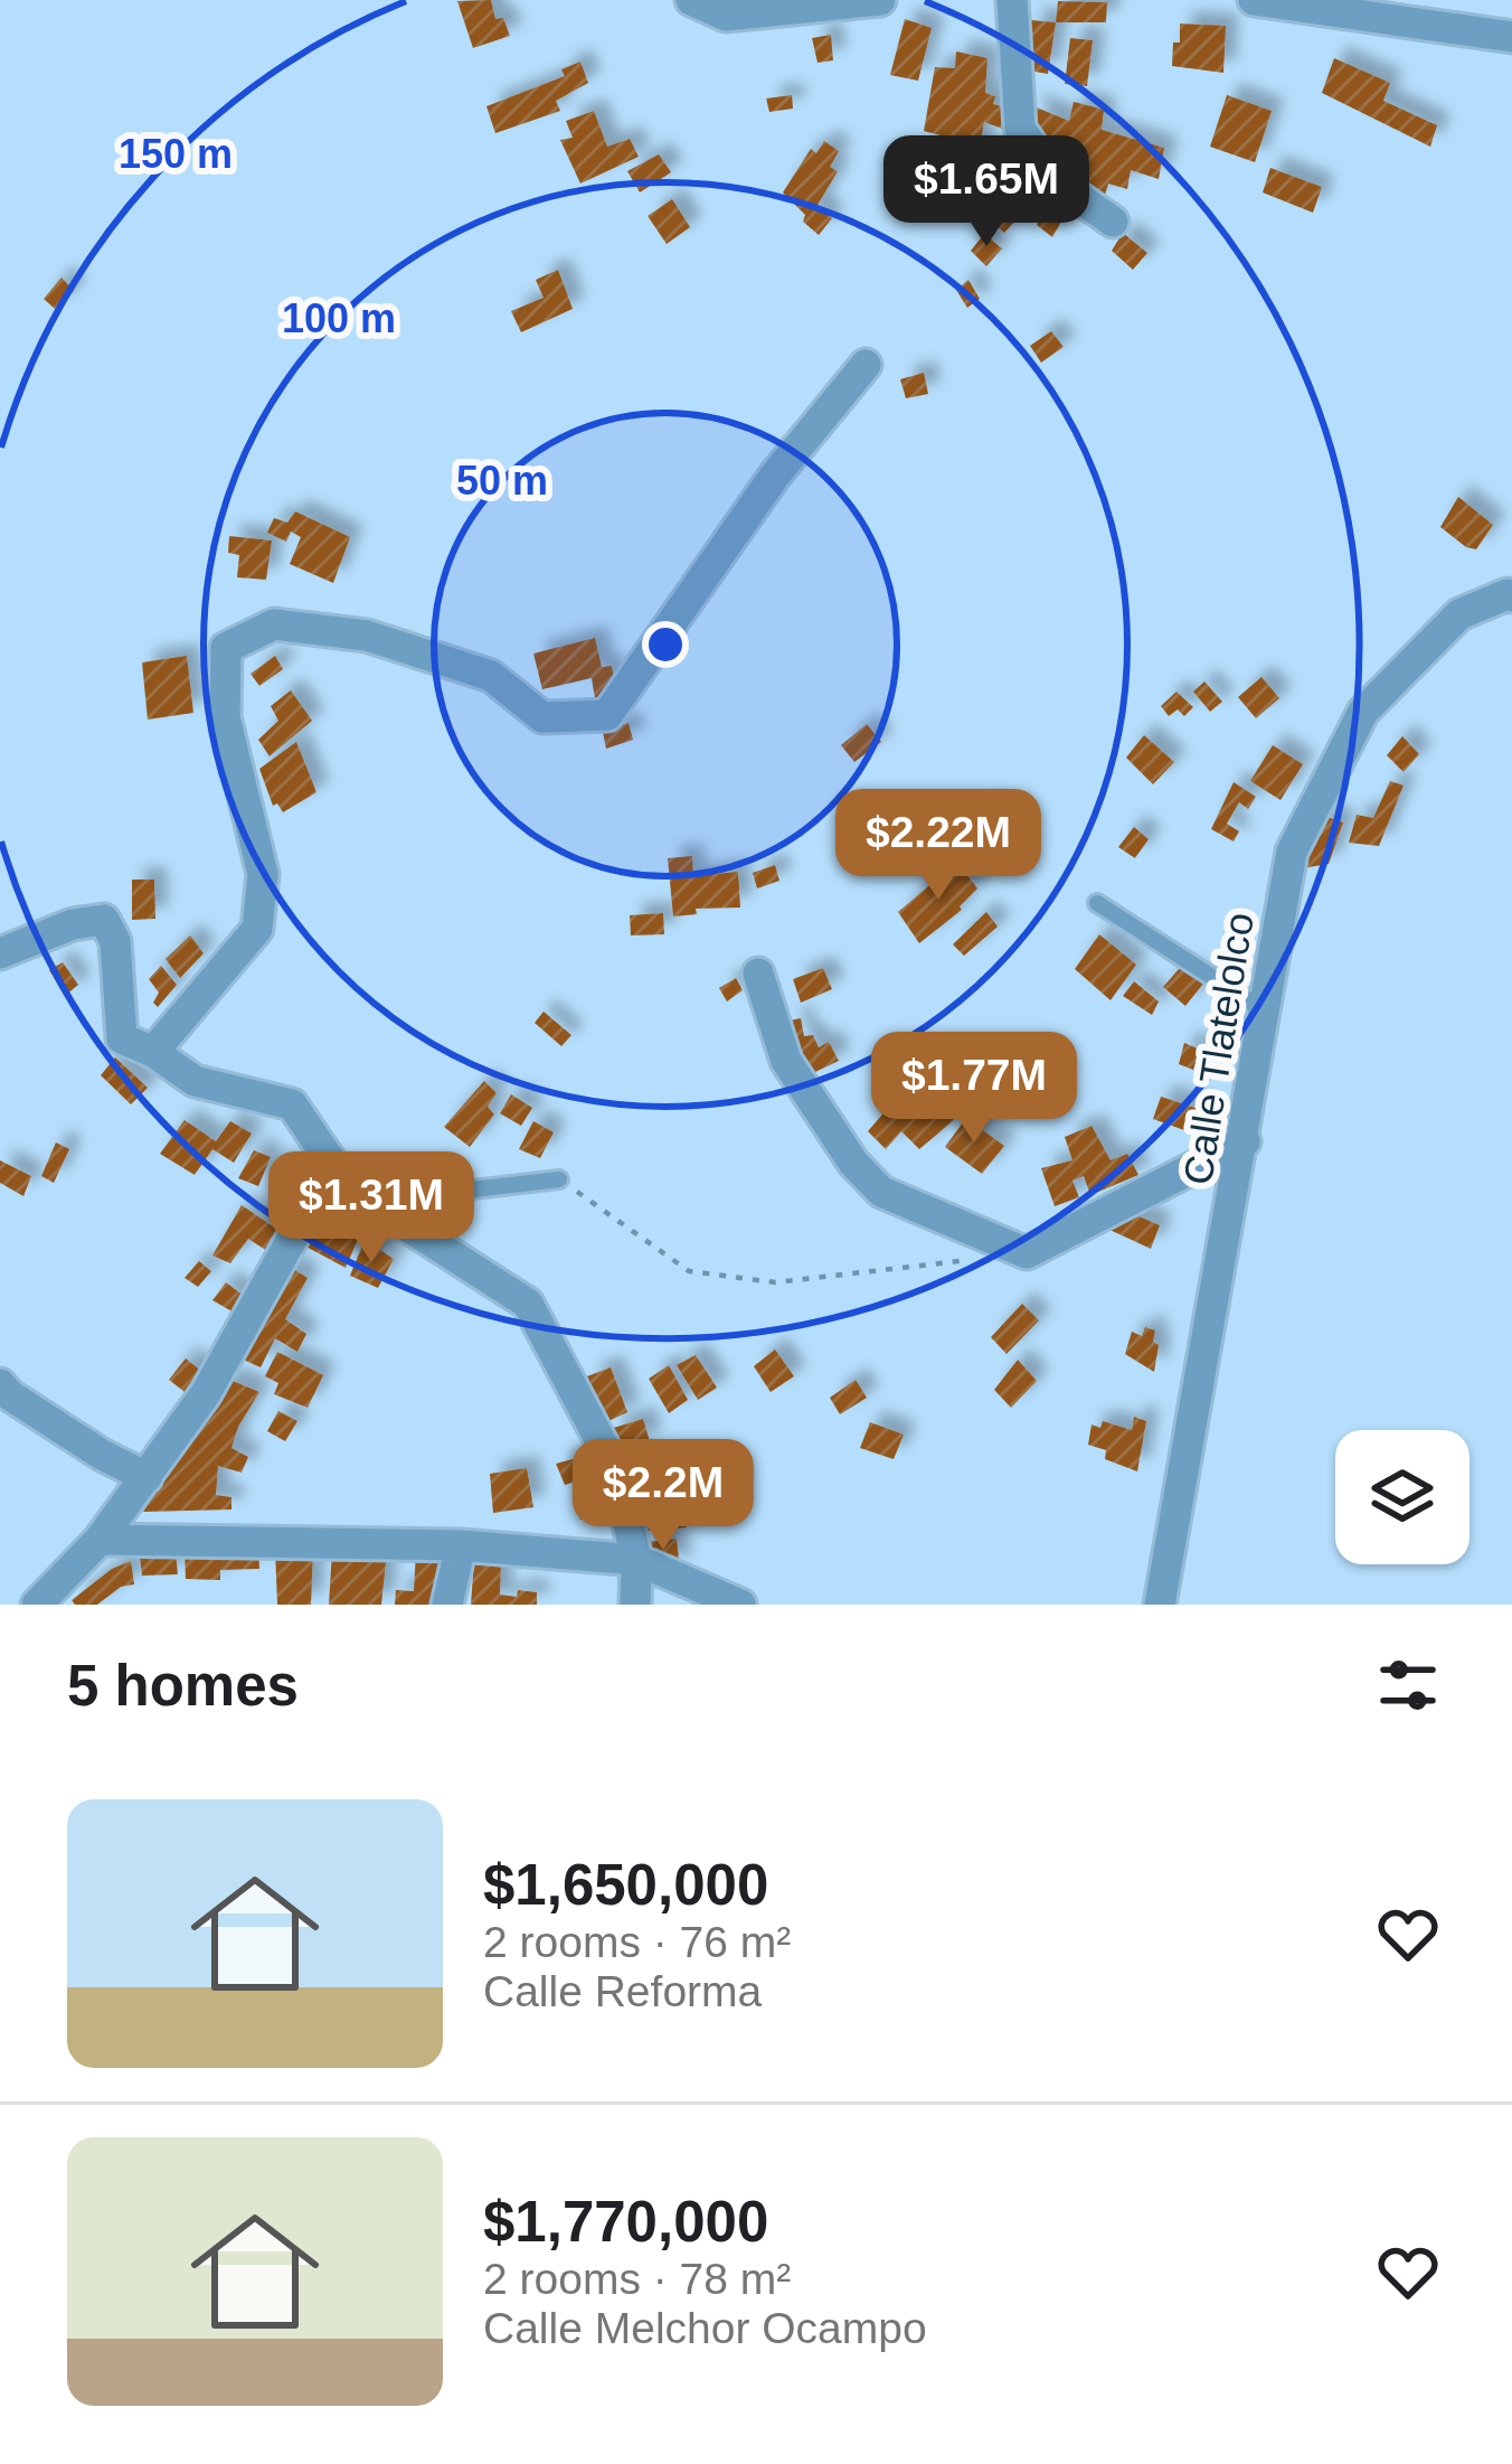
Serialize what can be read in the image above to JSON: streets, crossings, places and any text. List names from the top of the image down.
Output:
{
  "streets": {
    "street": ["Calle Tlatelolco"]
  },
  "page": {
    "price": [
      "$1.65M",
      "$2.22M",
      "$1.77M",
      "$1.31M",
      "$2.2M"
    ],
    "heading": "5 homes",
    "list": [
      {
        "name": "$1,650,000",
        "note": "2 rooms · 76 m² · Calle Reforma"
      },
      {
        "name": "$1,770,000",
        "note": "2 rooms · 78 m² · Calle Melchor Ocampo"
      }
    ]
  },
  "rings": ["150 m", "100 m", "50 m"]
}
